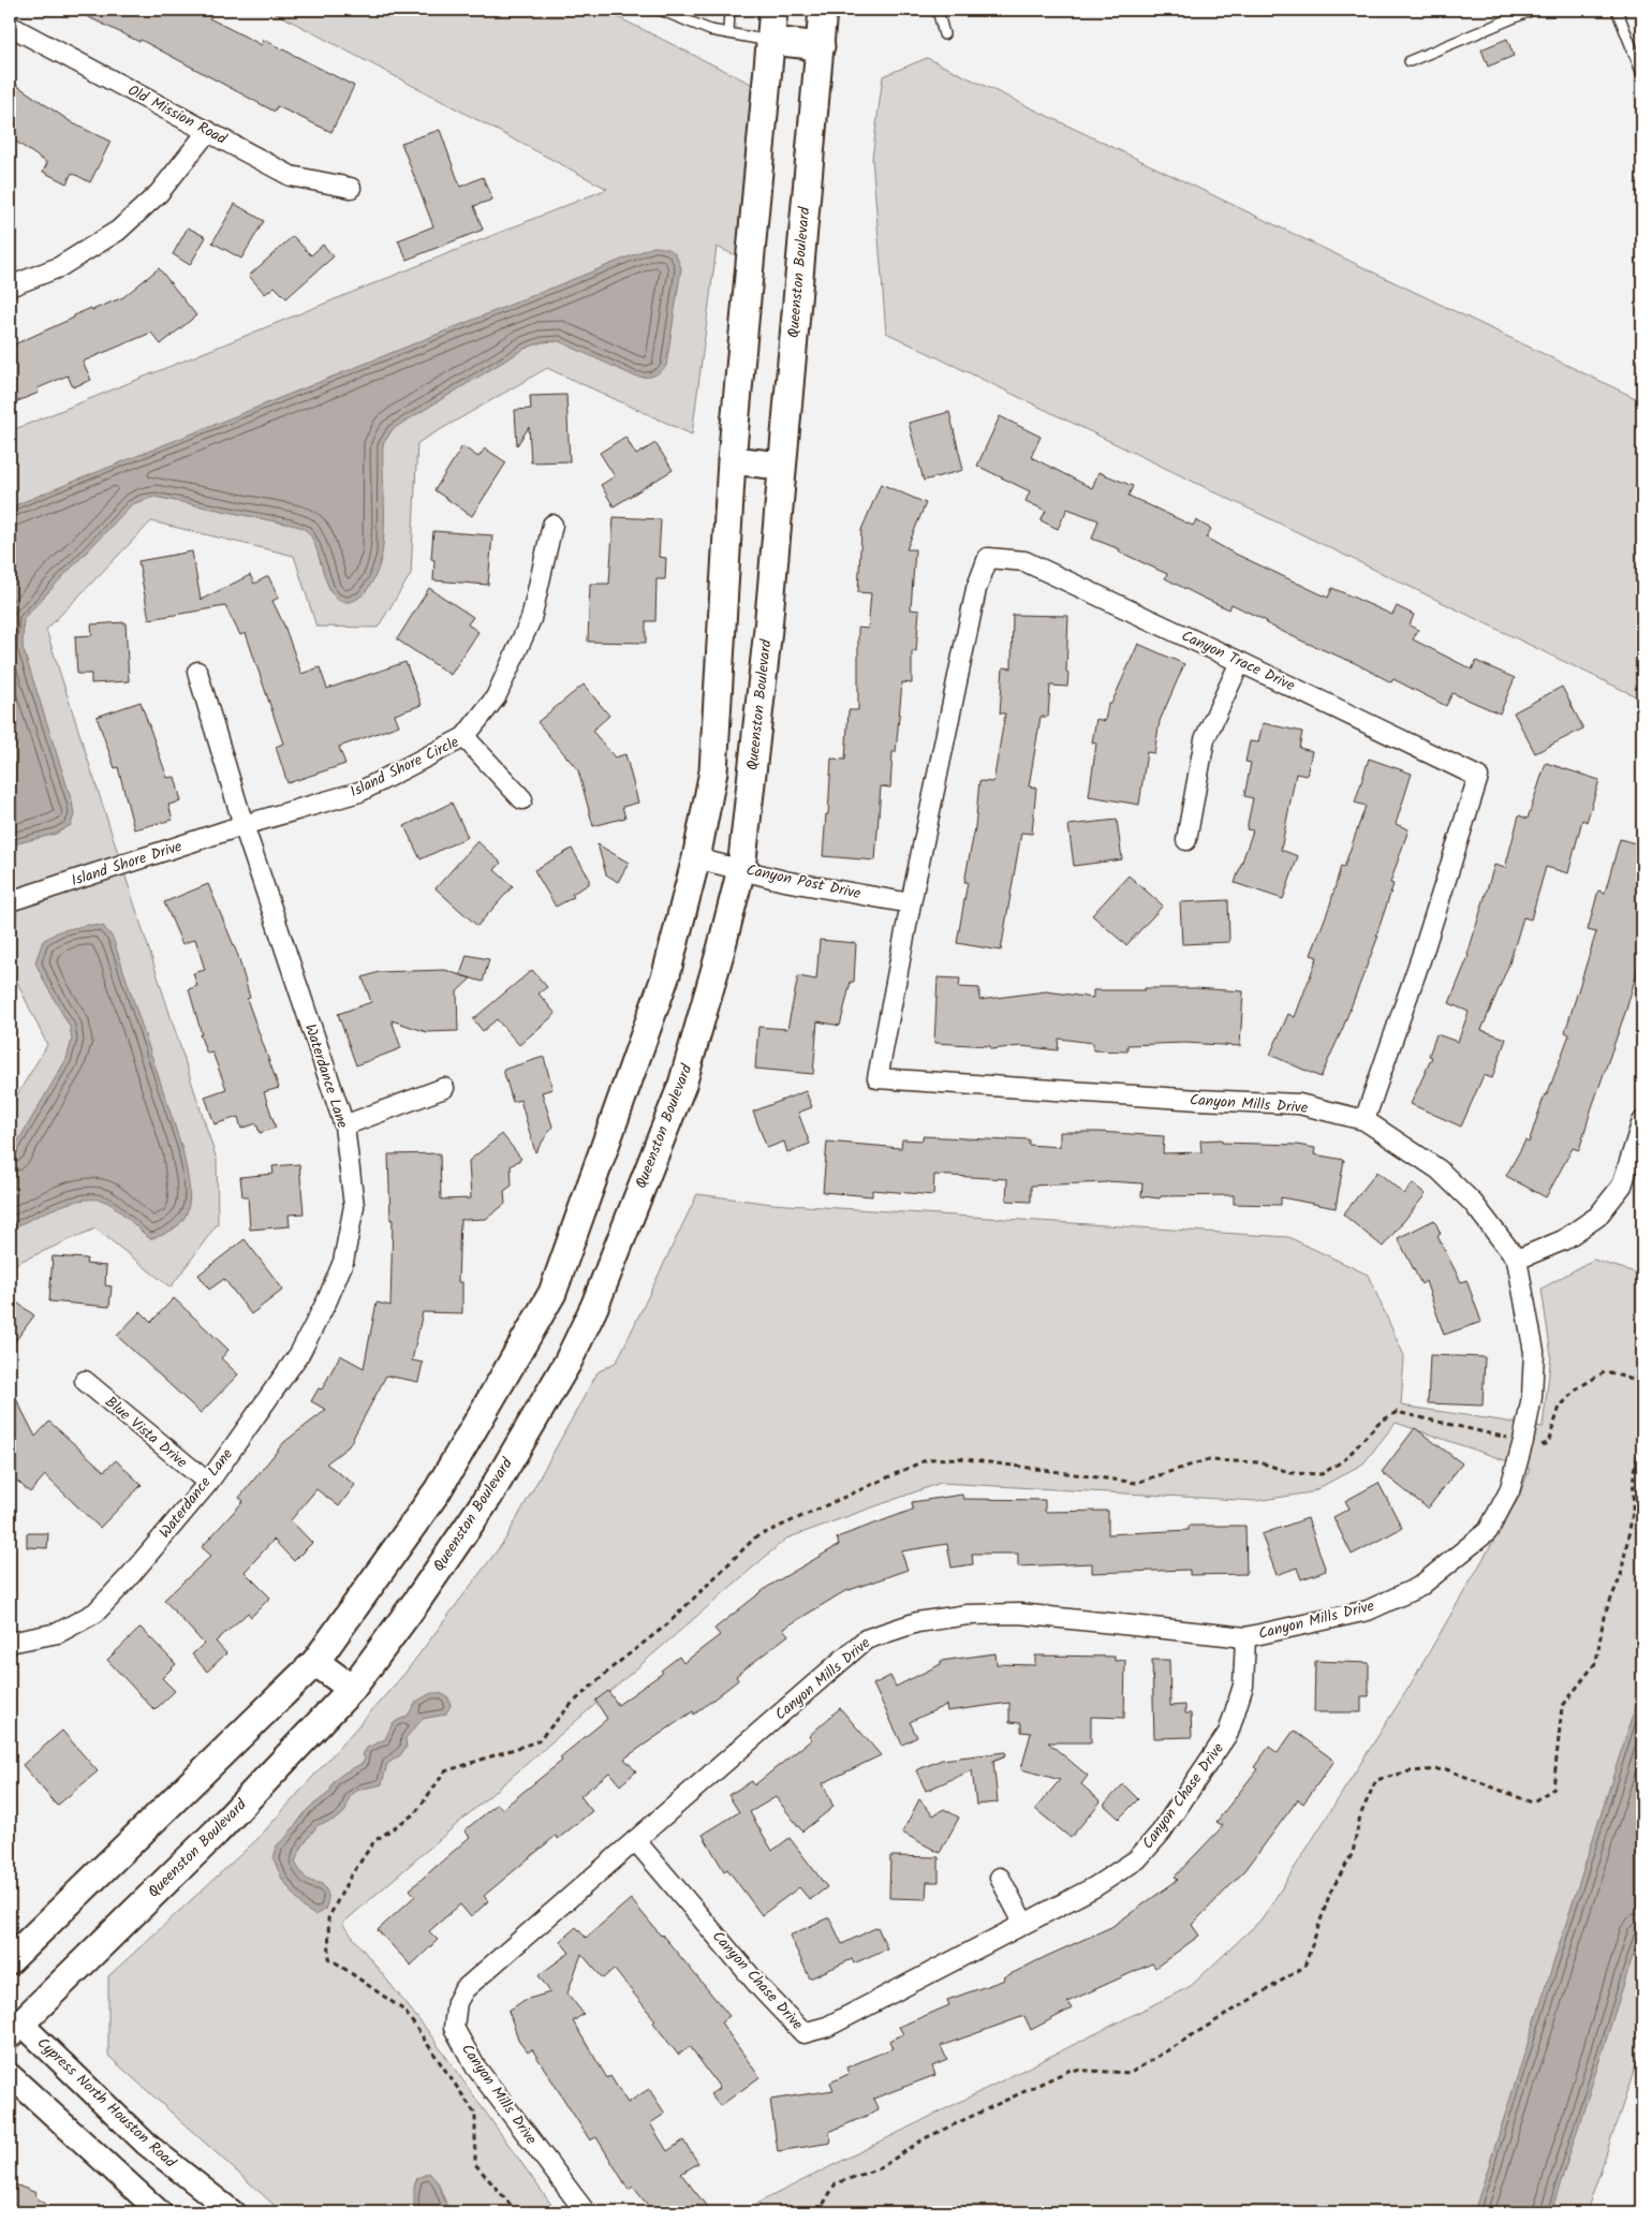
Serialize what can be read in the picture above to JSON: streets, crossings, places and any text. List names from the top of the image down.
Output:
{
  "streets": {
    "main road": ["Queenston Boulevard"],
    "street": [
      "Old Mission Road",
      "Canyon Trace Drive",
      "Island Shore Circle",
      "Island Shore Drive",
      "Canyon Post Drive",
      "Waterdance Lane",
      "Canyon Mills Drive",
      "Blue Vista Drive",
      "Canyon Chase Drive",
      "Cypress North Houston Road"
    ]
  },
  "crossings": [
    ["Queenston Boulevard", "Canyon Post Drive"],
    ["Queenston Boulevard", "Cypress North Houston Road"],
    ["Canyon Trace Drive", "Canyon Post Drive"],
    ["Canyon Trace Drive", "Canyon Mills Drive"],
    ["Island Shore Circle", "Island Shore Drive"],
    ["Island Shore Circle", "Waterdance Lane"],
    ["Island Shore Drive", "Waterdance Lane"],
    ["Canyon Post Drive", "Canyon Mills Drive"],
    ["Waterdance Lane", "Blue Vista Drive"],
    ["Canyon Mills Drive", "Canyon Chase Drive"]
  ]
}
